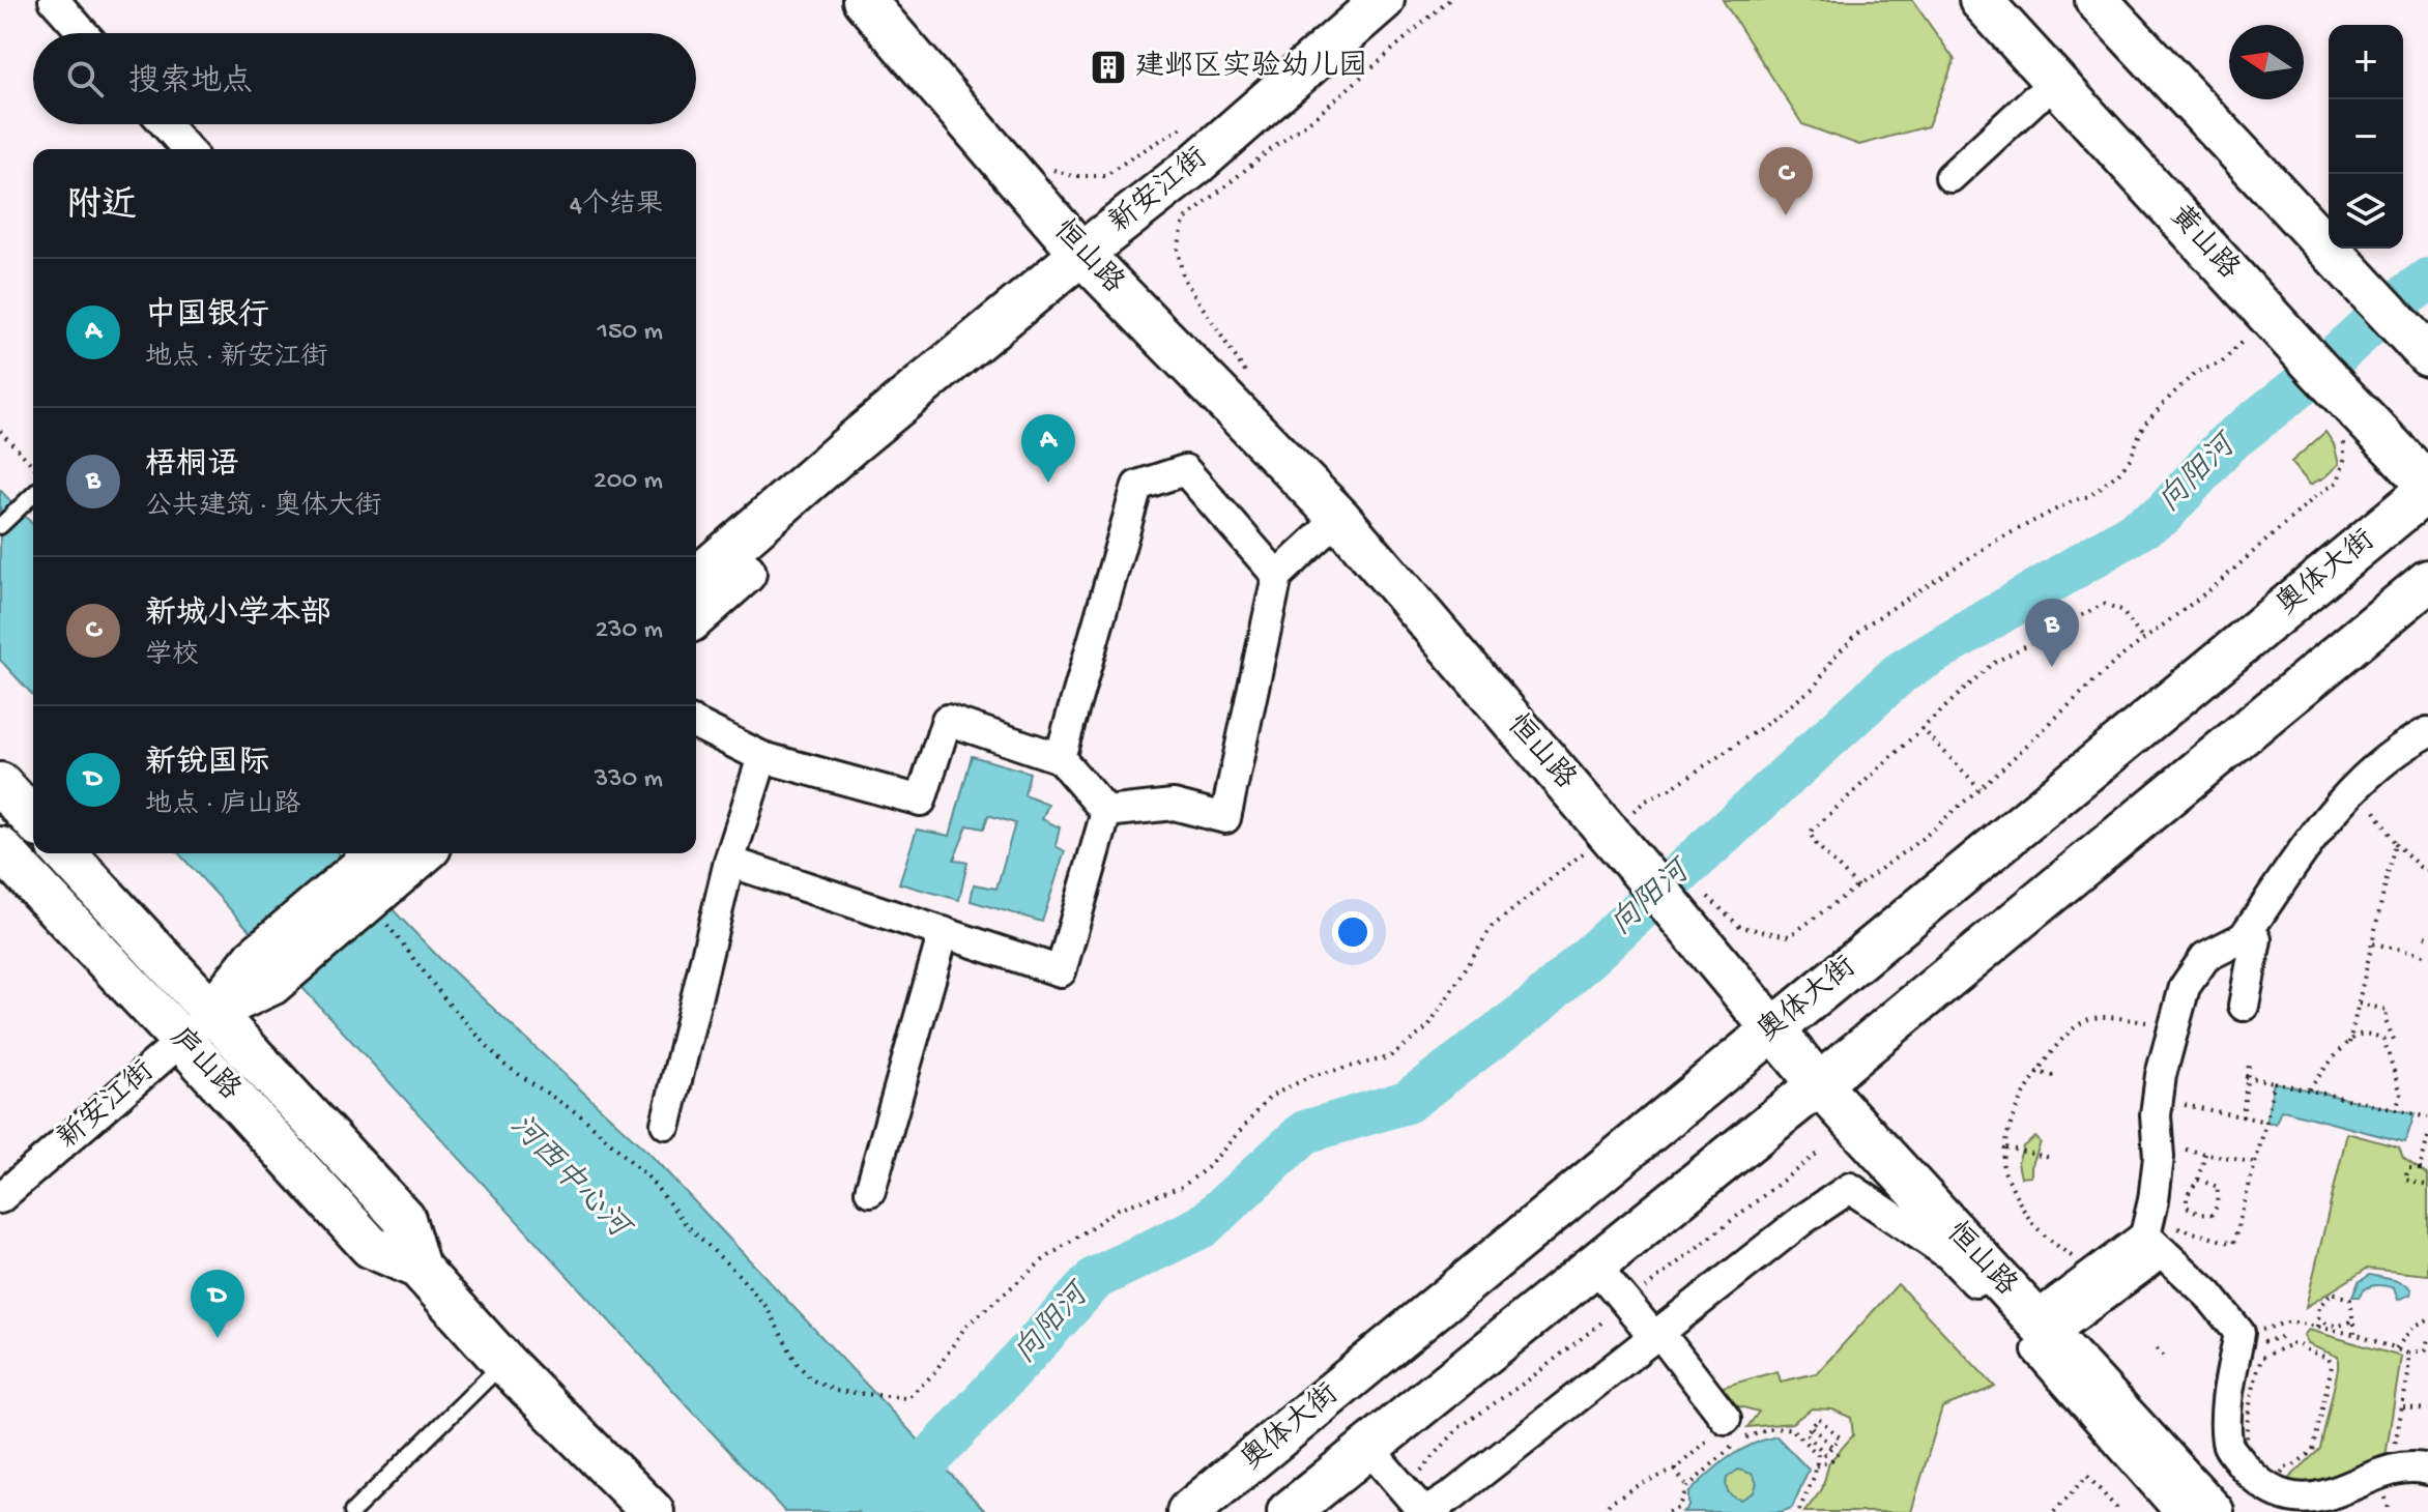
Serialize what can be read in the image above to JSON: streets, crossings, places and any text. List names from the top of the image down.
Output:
{
  "streets": {
    "main road": [
      "新安江街",
      "黄山路",
      "恒山路",
      "奥体大街",
      "庐山路"
    ]
  },
  "crossings": [
    ["新安江街", "恒山路"],
    ["新安江街", "庐山路"],
    ["黄山路", "奥体大街"],
    ["恒山路", "奥体大街"]
  ],
  "water": ["向阳河", "河西中心河"],
  "places": {
    "building": ["建邺区实验幼儿园"]
  },
  "north": "left",
  "page": {
    "map_buttons": ["+", "−"],
    "search": "搜索地点",
    "pins": [
      "C",
      "A",
      "B",
      "D"
    ],
    "heading": ["附近", "4个结果"],
    "list": [
      {
        "mark": "A",
        "name": "中国银行",
        "note": "地点 · 新安江街",
        "value": "150 m"
      },
      {
        "mark": "B",
        "name": "梧桐语",
        "note": "公共建筑 · 奥体大街",
        "value": "200 m"
      },
      {
        "mark": "C",
        "name": "新城小学本部",
        "note": "学校",
        "value": "230 m"
      },
      {
        "mark": "D",
        "name": "新锐国际",
        "note": "地点 · 庐山路",
        "value": "330 m"
      }
    ]
  }
}
